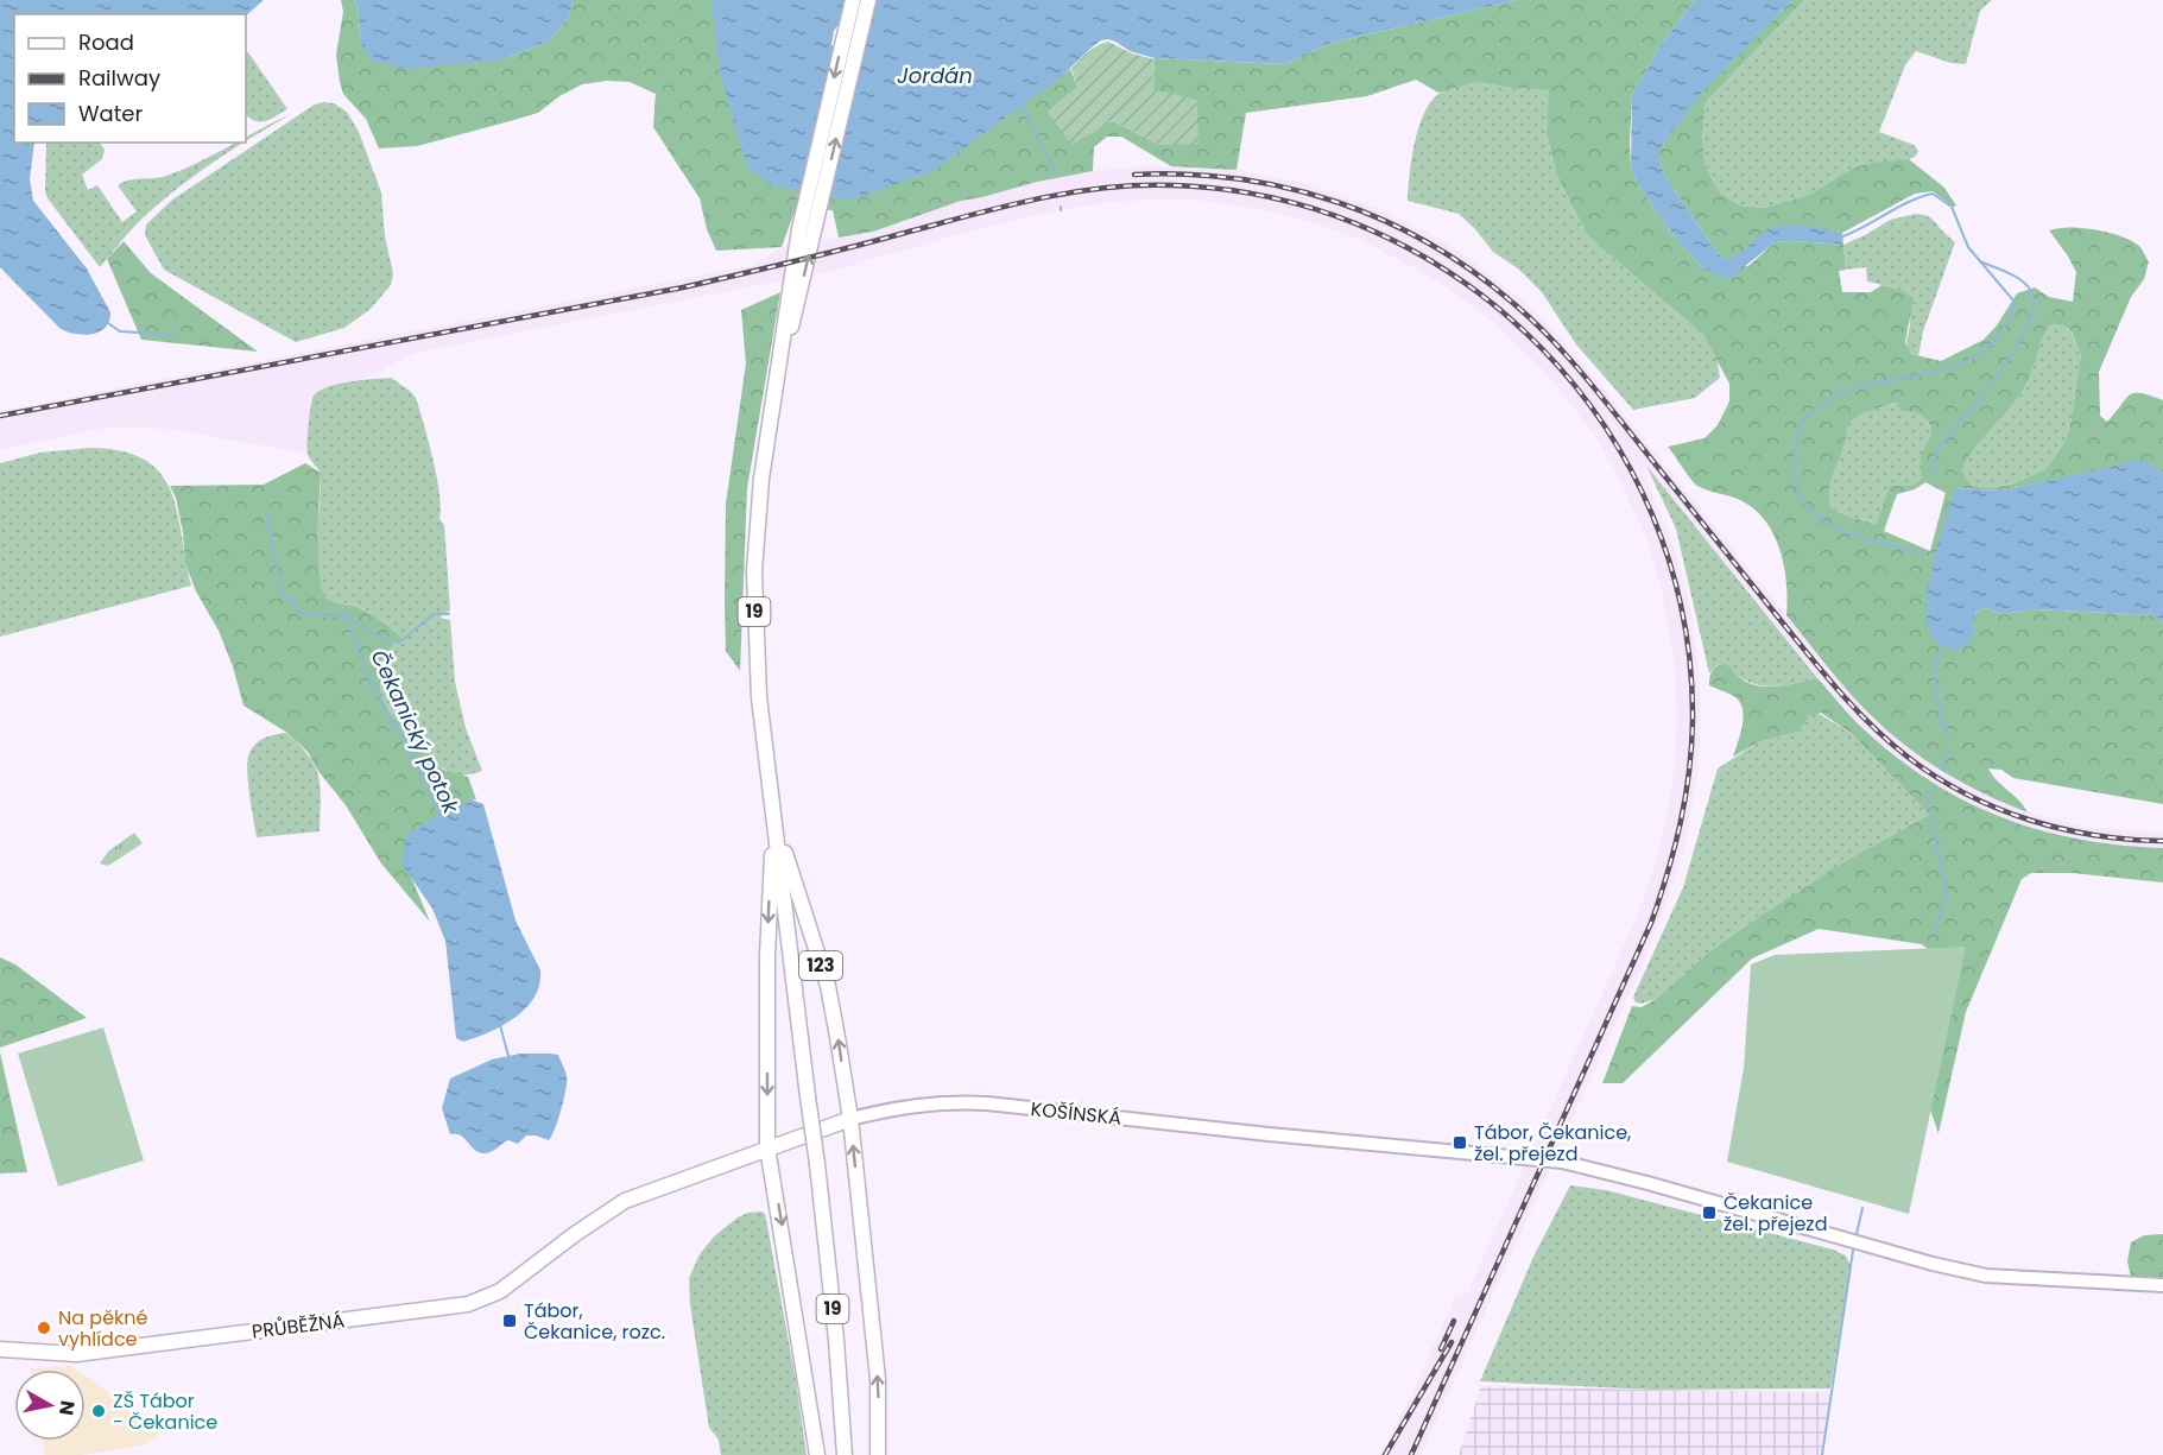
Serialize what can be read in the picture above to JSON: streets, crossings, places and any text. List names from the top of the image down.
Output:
{
  "streets": {
    "main road": [
      "19",
      "123",
      "KOŠÍNSKÁ",
      "PRŮBĚŽNÁ"
    ]
  },
  "crossings": [
    ["19", "123"],
    ["123", "KOŠÍNSKÁ"],
    ["KOŠÍNSKÁ", "PRŮBĚŽNÁ"]
  ],
  "water": ["Jordán", "Čekanický potok"],
  "places": {
    "transit": ["Tábor, Čekanice, žel. přejezd", "Čekanice žel. přejezd", "Tábor, Čekanice, rozc."],
    "other": ["Na pěkné vyhlídce", "ZŠ Tábor - Čekanice"]
  },
  "legend": ["Road", "Railway", "Water"],
  "north": "right"
}
